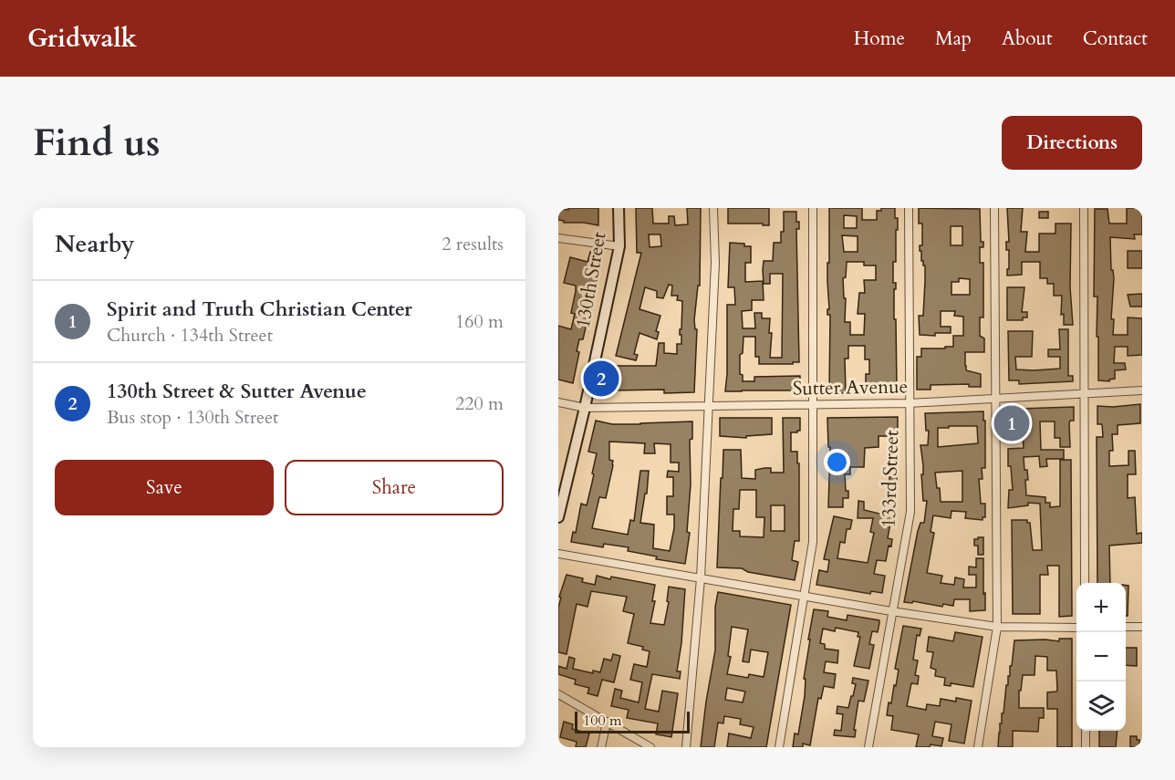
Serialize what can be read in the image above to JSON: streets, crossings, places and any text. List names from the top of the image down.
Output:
{
  "streets": {
    "street": ["130th Street", "Sutter Avenue", "133rd Street"]
  },
  "crossings": [
    ["130th Street", "Sutter Avenue"],
    ["Sutter Avenue", "133rd Street"]
  ],
  "scale_bar": "100 m",
  "page": {
    "header": "Gridwalk",
    "nav": [
      "Home",
      "Map",
      "About",
      "Contact"
    ],
    "buttons": [
      "Directions",
      ["Save", "Share"]
    ],
    "title": "Find us",
    "heading": ["Nearby", "2 results"],
    "list": [
      {
        "mark": "1",
        "name": "Spirit and Truth Christian Center",
        "note": "Church · 134th Street",
        "value": "160 m"
      },
      {
        "mark": "2",
        "name": "130th Street & Sutter Avenue",
        "note": "Bus stop · 130th Street",
        "value": "220 m"
      }
    ],
    "pins": ["2", "1"],
    "map_buttons": ["+", "−"],
    "scale": "100 m"
  }
}
